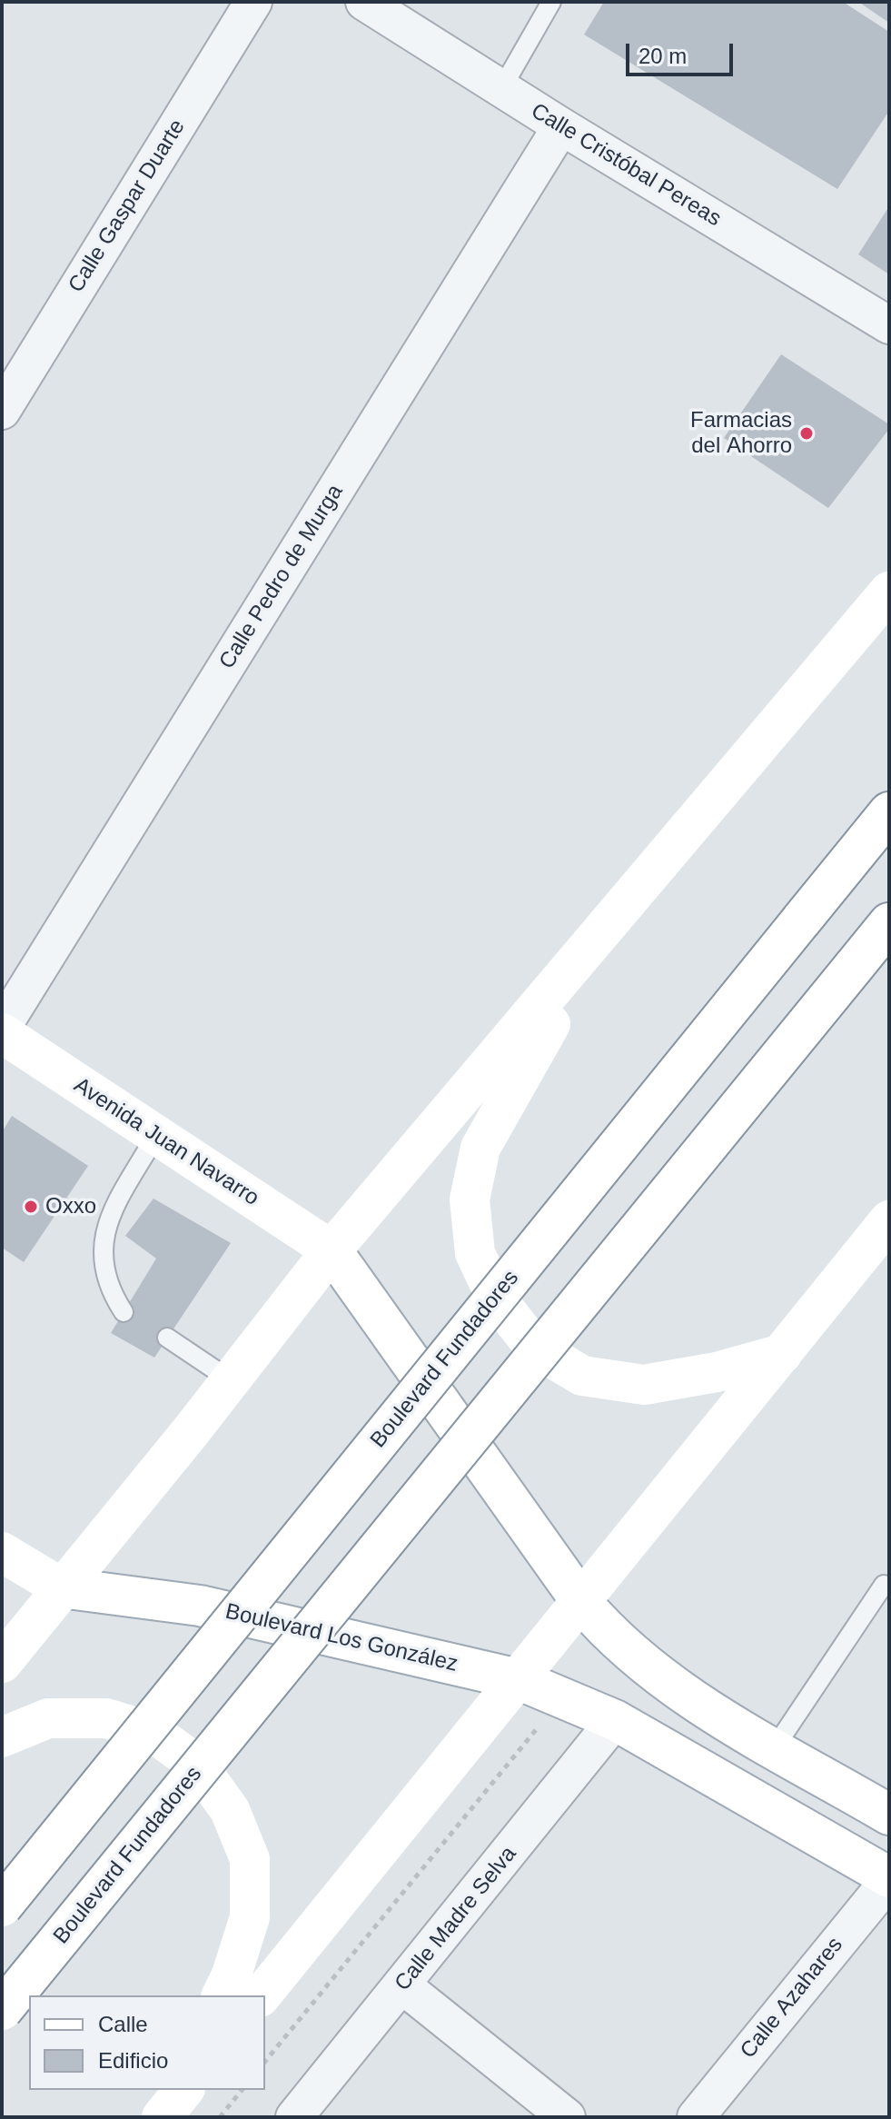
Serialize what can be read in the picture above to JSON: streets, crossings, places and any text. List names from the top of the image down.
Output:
{
  "streets": {
    "main road": ["Avenida Juan Navarro", "Boulevard Fundadores", "Boulevard Los González"],
    "street": [
      "Calle Cristóbal Pereas",
      "Calle Gaspar Duarte",
      "Calle Pedro de Murga",
      "Calle Madre Selva",
      "Calle Azahares"
    ]
  },
  "crossings": [
    ["Calle Cristóbal Pereas", "Calle Pedro de Murga"],
    ["Calle Pedro de Murga", "Avenida Juan Navarro"],
    ["Boulevard Los González", "Calle Madre Selva"],
    ["Boulevard Los González", "Calle Azahares"]
  ],
  "places": ["Farmacias del Ahorro", "Oxxo"],
  "legend": ["Calle", "Edificio"],
  "scale_bar": "20 m"
}
